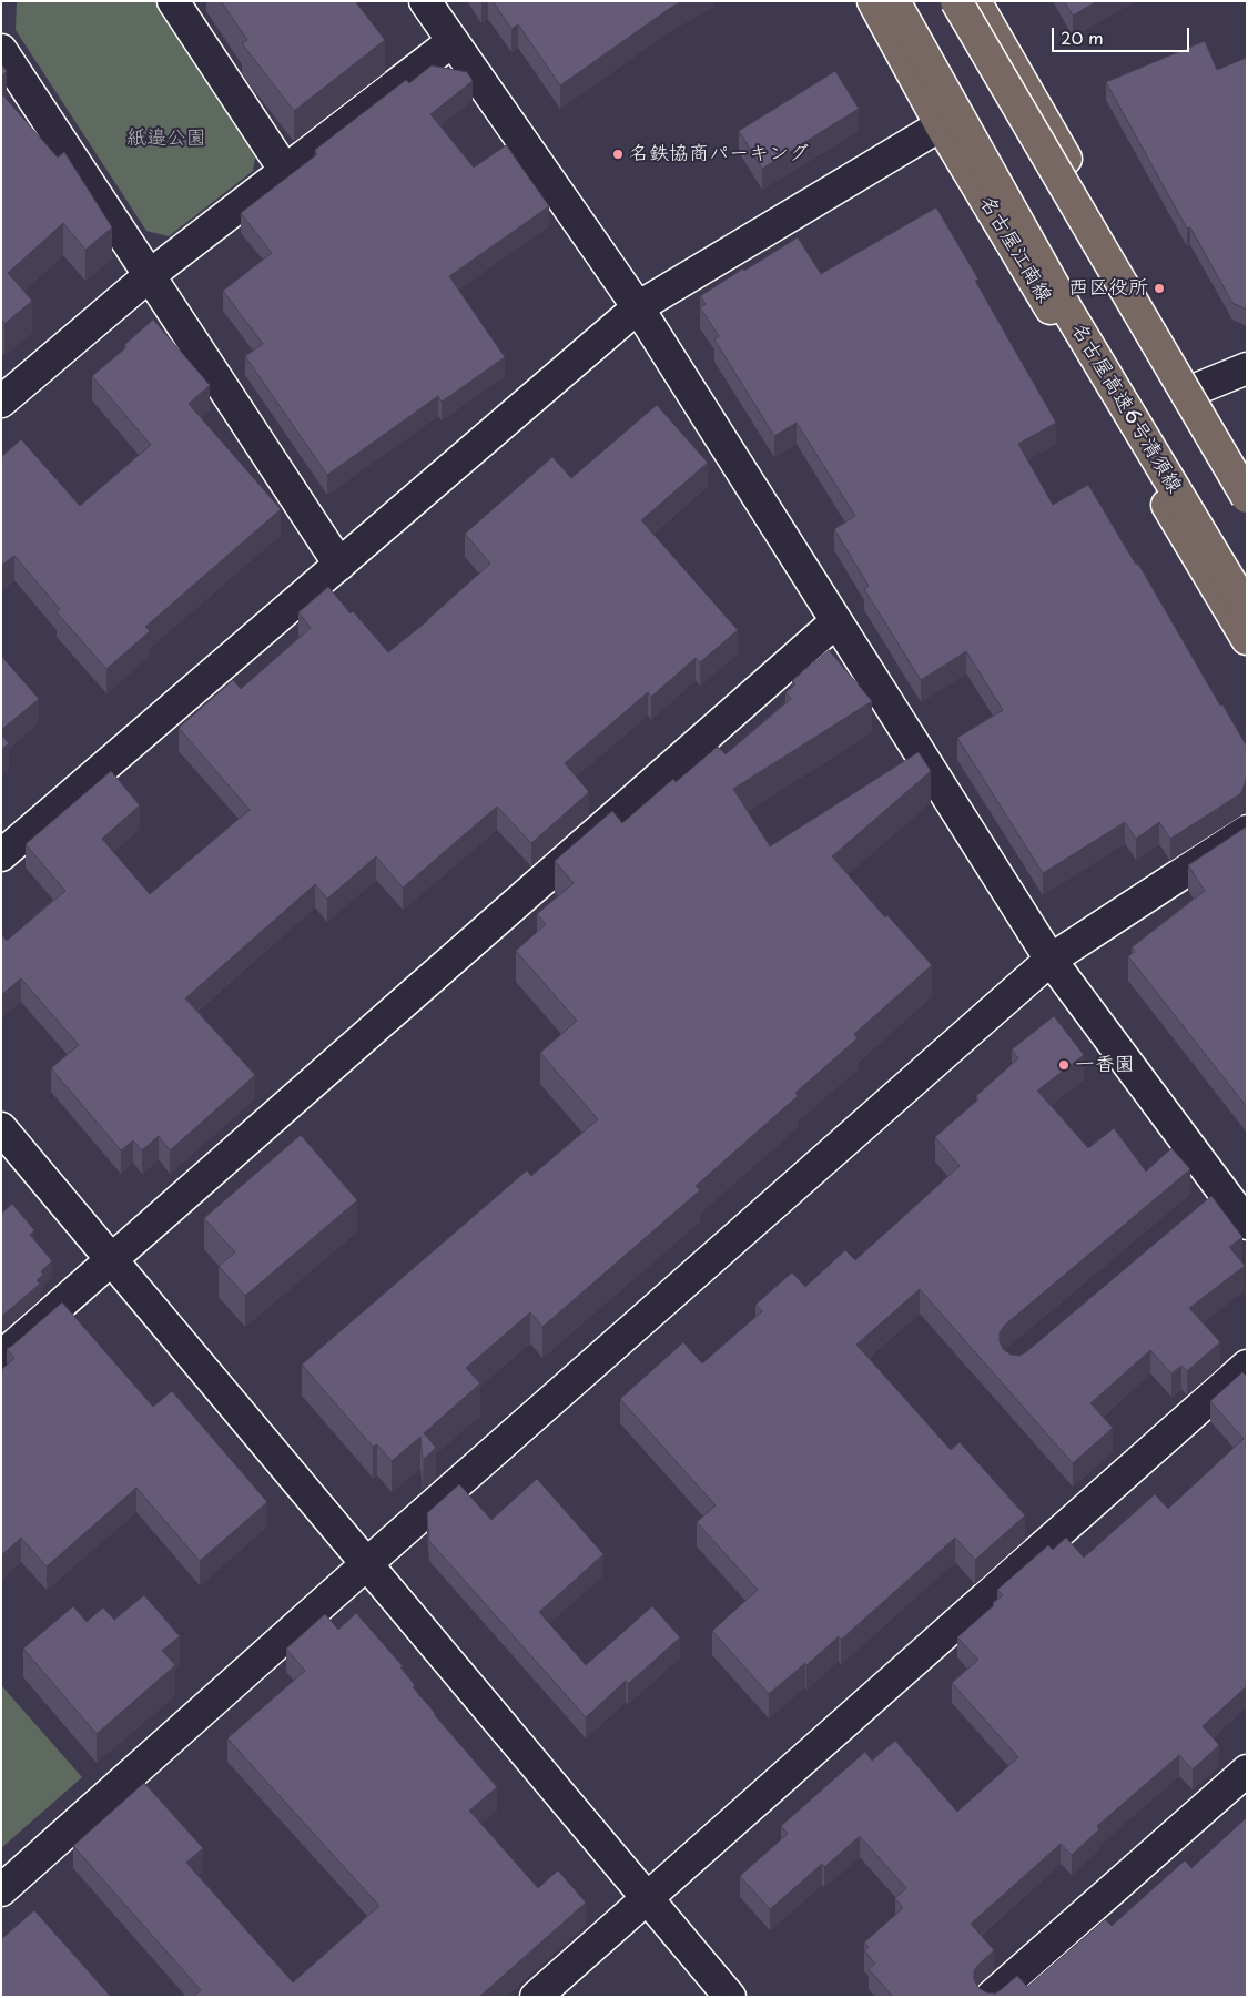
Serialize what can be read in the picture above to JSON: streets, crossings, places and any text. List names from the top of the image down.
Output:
{
  "streets": {
    "main road": ["名古屋江南線", "名古屋高速6号清須線"]
  },
  "parks": ["紙邉公園"],
  "places": ["名鉄協商パーキング", "西区役所", "一香園"],
  "scale_bar": "20 m"
}
